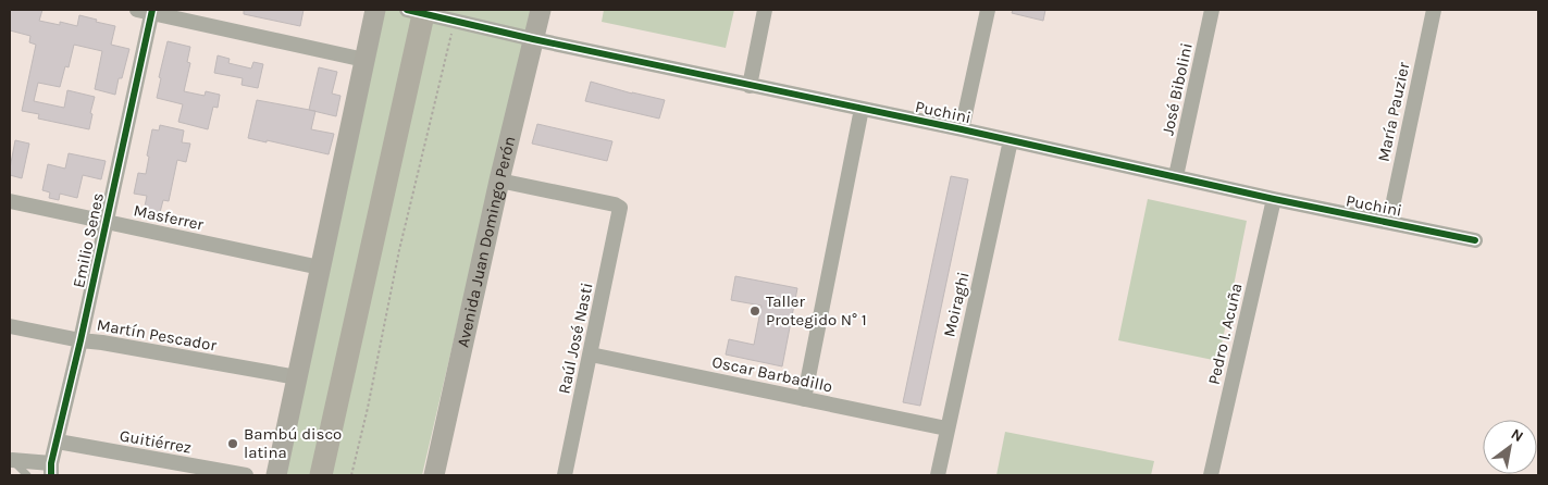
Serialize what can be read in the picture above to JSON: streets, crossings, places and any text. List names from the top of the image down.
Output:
{
  "streets": {
    "main road": ["Avenida Juan Domingo Perón"],
    "street": [
      "José Bibolini",
      "Puchini",
      "María Pauzier",
      "Masferrer",
      "Emilio Senes",
      "Moiraghi",
      "Pedro I. Acuña",
      "Martín Pescador",
      "Raúl José Nasti",
      "Oscar Barbadillo",
      "Guitiérrez"
    ]
  },
  "crossings": [
    ["José Bibolini", "Puchini"],
    ["Puchini", "María Pauzier"],
    ["Puchini", "Avenida Juan Domingo Perón"],
    ["Puchini", "Moiraghi"],
    ["Puchini", "Pedro I. Acuña"],
    ["Masferrer", "Emilio Senes"],
    ["Emilio Senes", "Martín Pescador"],
    ["Emilio Senes", "Guitiérrez"],
    ["Avenida Juan Domingo Perón", "Raúl José Nasti"],
    ["Moiraghi", "Oscar Barbadillo"],
    ["Raúl José Nasti", "Oscar Barbadillo"]
  ],
  "places": ["Taller Protegido N° 1", "Bambú disco latina"],
  "north": "top right"
}
